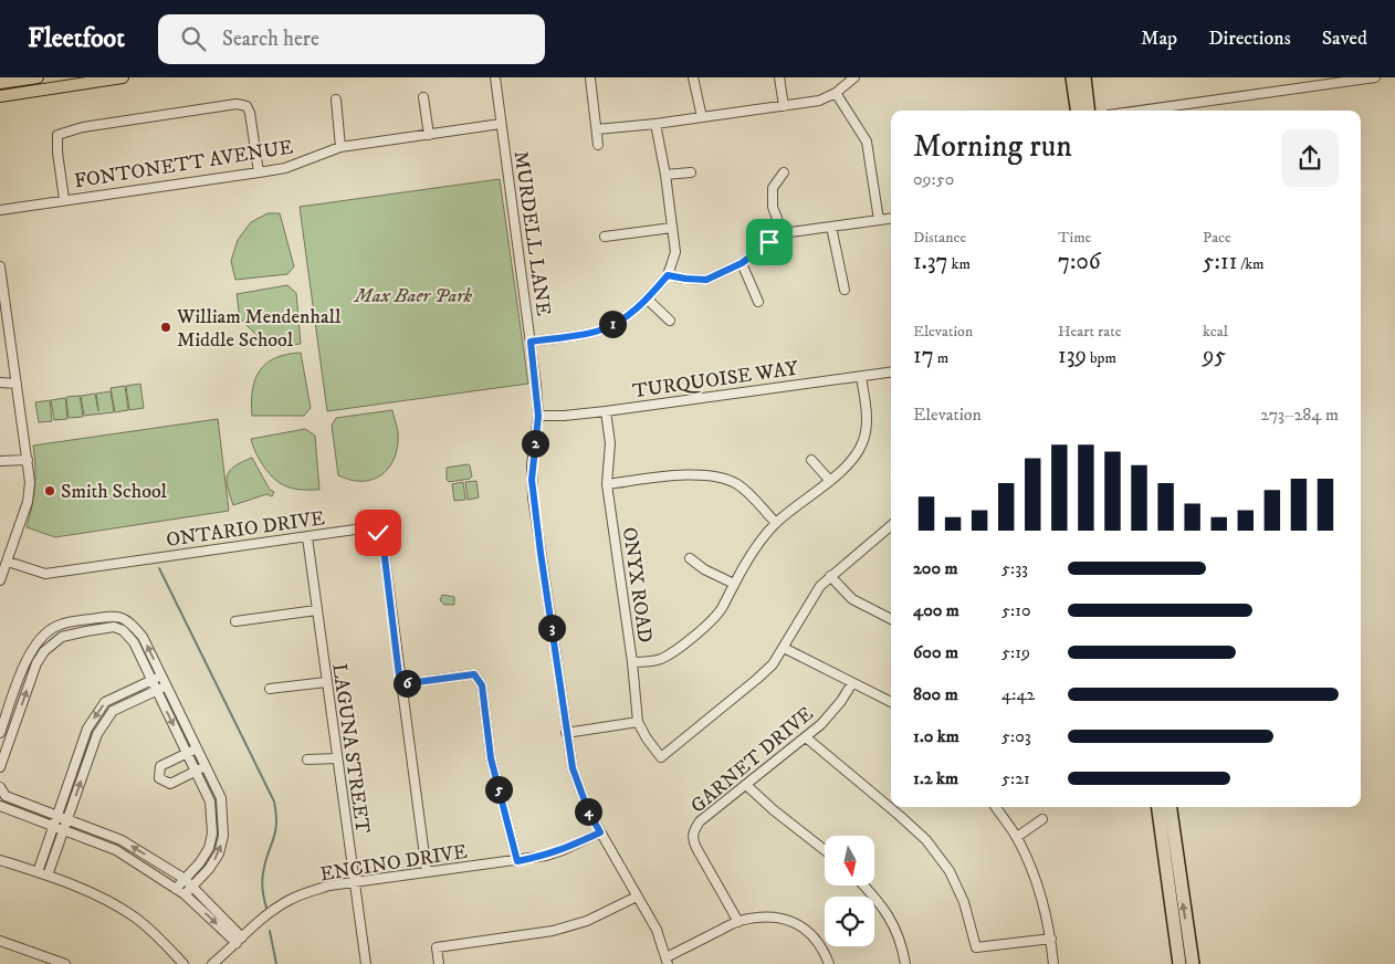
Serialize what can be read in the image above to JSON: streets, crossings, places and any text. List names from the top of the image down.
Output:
{
  "streets": {
    "street": [
      "FONTONETT AVENUE",
      "MURDELL LANE",
      "TURQUOISE WAY",
      "ONTARIO DRIVE",
      "ONYX ROAD",
      "LAGUNA STREET",
      "GARNET DRIVE",
      "ENCINO DRIVE"
    ]
  },
  "crossings": [
    ["FONTONETT AVENUE", "MURDELL LANE"],
    ["MURDELL LANE", "TURQUOISE WAY"],
    ["MURDELL LANE", "ENCINO DRIVE"],
    ["TURQUOISE WAY", "ONYX ROAD"],
    ["ONTARIO DRIVE", "LAGUNA STREET"],
    ["ONTARIO DRIVE", "ENCINO DRIVE"],
    ["LAGUNA STREET", "ENCINO DRIVE"]
  ],
  "parks": ["Max Baer Park"],
  "places": ["William Mendenhall Middle School", "Smith School"],
  "north": "bottom",
  "page": {
    "header": "Fleetfoot",
    "search": "Search here",
    "nav": ["Map", "Directions", "Saved"],
    "heading": ["Morning run", "09:50"],
    "stats": [
      ["Distance", "1.37 km"],
      ["Time", "7:06"],
      ["Pace", "5:11 /km"],
      ["Elevation", "17 m"],
      ["Heart rate", "139 bpm"],
      ["kcal", "95"]
    ],
    "pins": [
      "1",
      "2",
      "3",
      "6",
      "5",
      "4"
    ],
    "chart": ["Elevation", "273–284 m"],
    "list": [
      {
        "name": "200 m",
        "note": "5:33"
      },
      {
        "name": "400 m",
        "note": "5:10"
      },
      {
        "name": "600 m",
        "note": "5:19"
      },
      {
        "name": "800 m",
        "note": "4:42"
      },
      {
        "name": "1.0 km",
        "note": "5:03"
      },
      {
        "name": "1.2 km",
        "note": "5:21"
      }
    ]
  }
}
